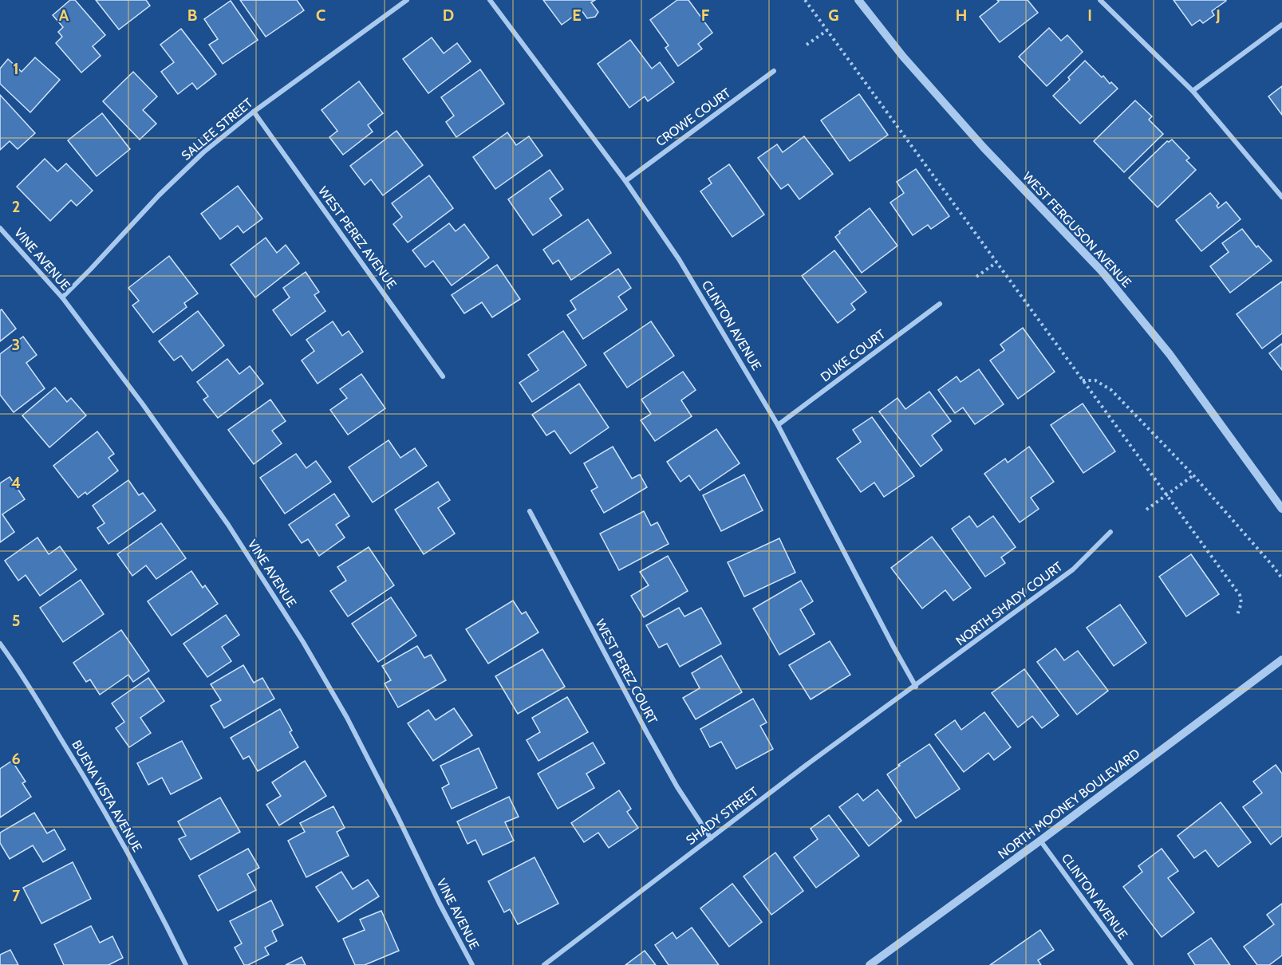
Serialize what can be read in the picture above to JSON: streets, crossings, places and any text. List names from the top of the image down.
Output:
{
  "streets": {
    "street": [
      "CROWE COURT",
      "SALLEE STREET",
      "WEST FERGUSON AVENUE",
      "WEST PEREZ AVENUE",
      "VINE AVENUE",
      "CLINTON AVENUE",
      "DUKE COURT",
      "NORTH SHADY COURT",
      "WEST PEREZ COURT",
      "BUENA VISTA AVENUE",
      "NORTH MOONEY BOULEVARD",
      "SHADY STREET"
    ]
  },
  "crossings": [
    ["CROWE COURT", "CLINTON AVENUE"],
    ["SALLEE STREET", "WEST PEREZ AVENUE"],
    ["SALLEE STREET", "VINE AVENUE"],
    ["CLINTON AVENUE", "DUKE COURT"],
    ["CLINTON AVENUE", "NORTH SHADY COURT"],
    ["CLINTON AVENUE", "NORTH MOONEY BOULEVARD"],
    ["CLINTON AVENUE", "SHADY STREET"],
    ["NORTH SHADY COURT", "SHADY STREET"],
    ["WEST PEREZ COURT", "SHADY STREET"]
  ],
  "grid": {
    "columns": [
      "A",
      "B",
      "C",
      "D",
      "E",
      "F",
      "G",
      "H",
      "I",
      "J"
    ],
    "rows": [
      "1",
      "2",
      "3",
      "4",
      "5",
      "6",
      "7"
    ]
  }
}
